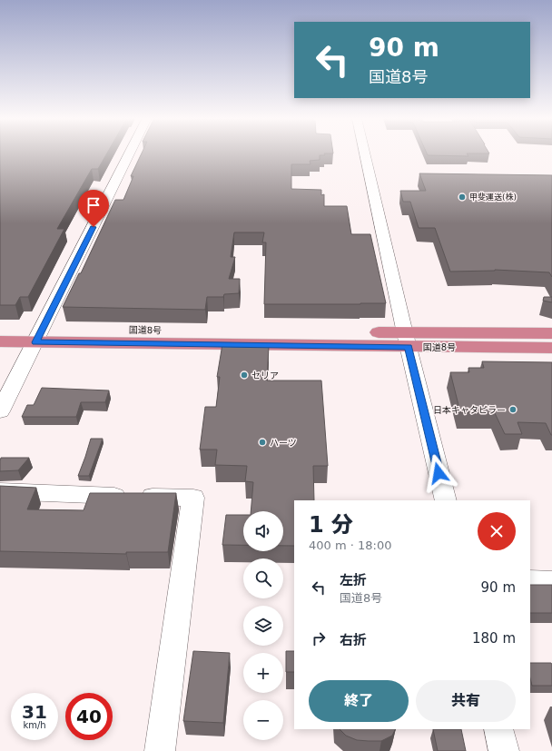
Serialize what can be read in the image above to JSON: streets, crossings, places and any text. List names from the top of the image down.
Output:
{
  "streets": {
    "highway": ["国道8号"]
  },
  "places": [
    "甲斐運送(株)",
    "セリア",
    "日本キャタピラー",
    "ハーツ"
  ],
  "page": {
    "turn": ["90 m", "国道8号"],
    "heading": ["1 分", "400 m · 18:00"],
    "map_buttons": ["+", "−"],
    "list": [
      {
        "name": "左折",
        "note": "国道8号",
        "value": "90 m"
      },
      {
        "name": "右折",
        "value": "180 m"
      }
    ],
    "buttons": ["終了", "共有"],
    "speed": "31 km/h",
    "limit": "40"
  }
}
